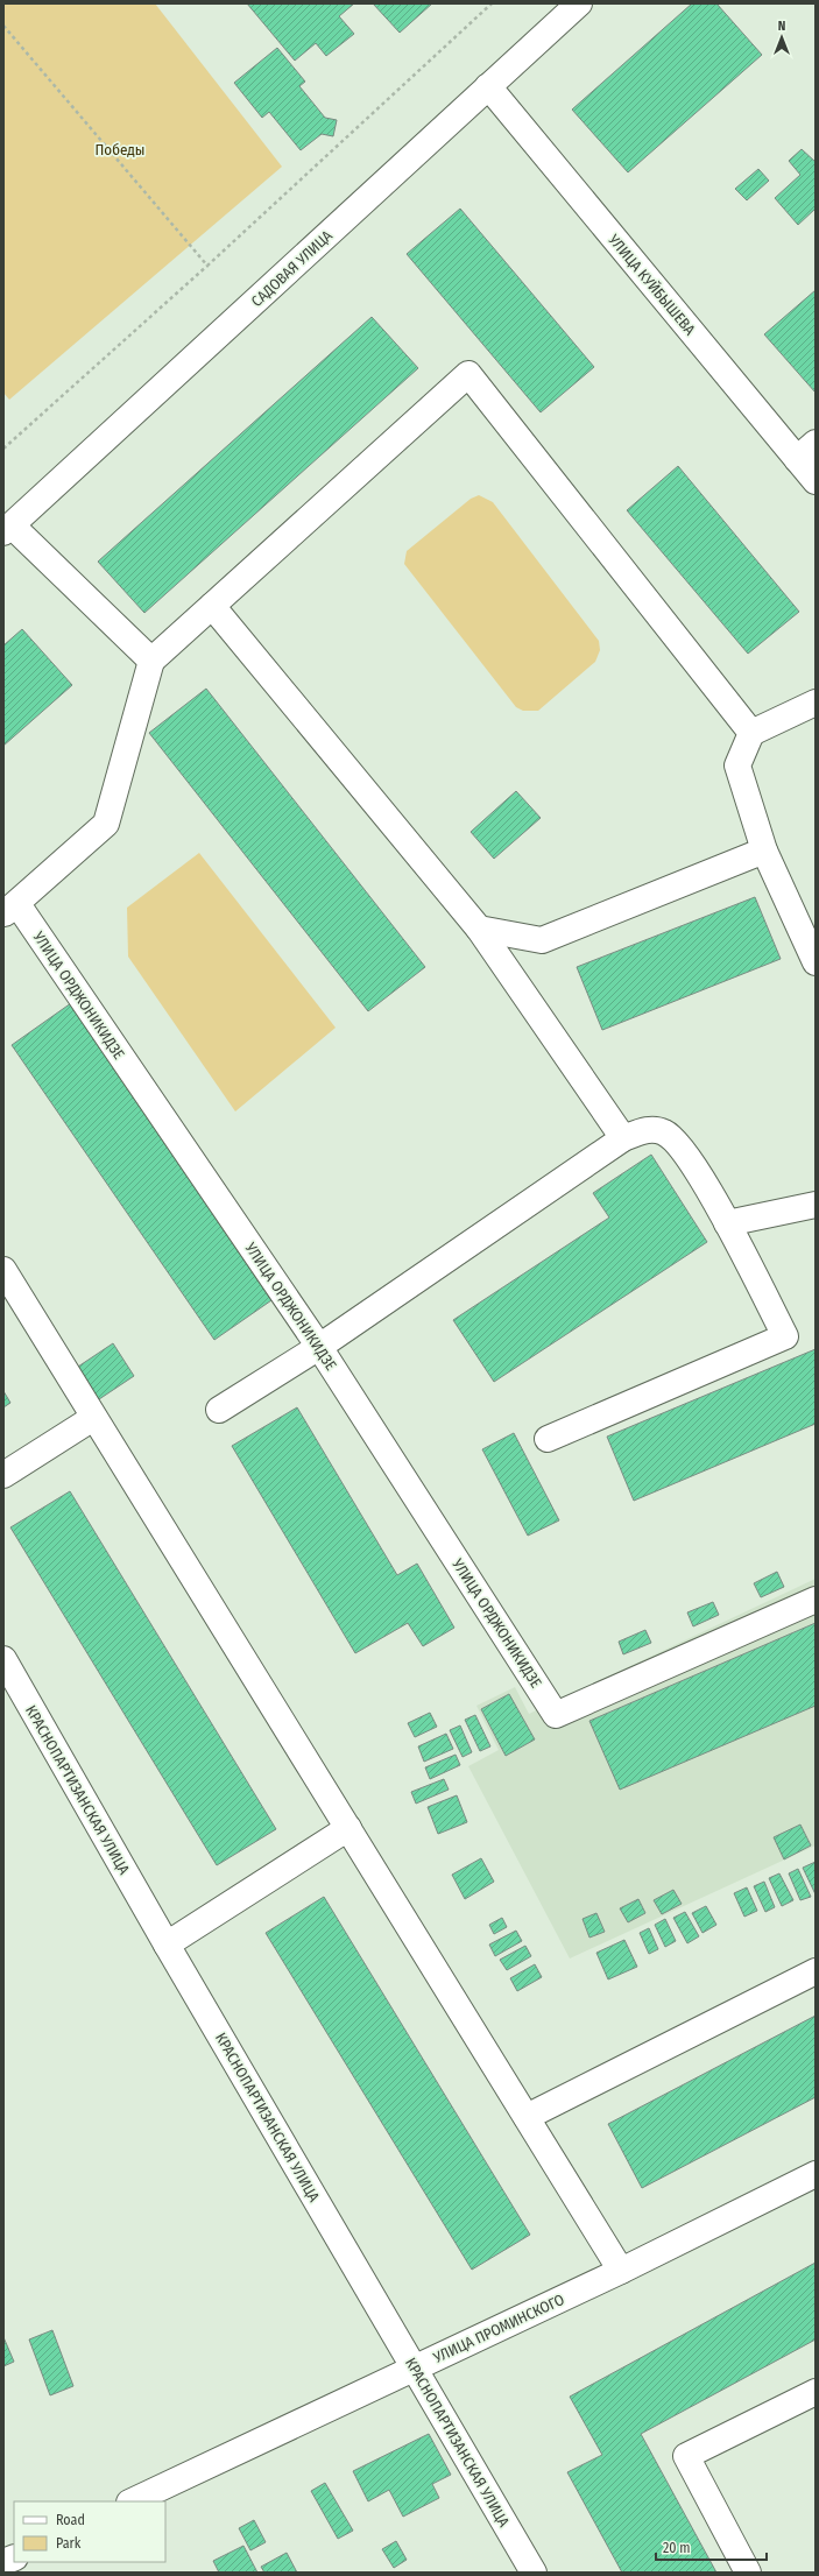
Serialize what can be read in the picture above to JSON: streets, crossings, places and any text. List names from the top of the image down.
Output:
{
  "streets": {
    "street": [
      "САДОВАЯ УЛИЦА",
      "УЛИЦА КУЙБЫШЕВА",
      "УЛИЦА ОРДЖОНИКИДЗЕ",
      "КРАСНОПАРТИЗАНСКАЯ УЛИЦА",
      "УЛИЦА ПРОМИНСКОГО"
    ]
  },
  "crossings": [
    ["САДОВАЯ УЛИЦА", "УЛИЦА КУЙБЫШЕВА"],
    ["КРАСНОПАРТИЗАНСКАЯ УЛИЦА", "УЛИЦА ПРОМИНСКОГО"]
  ],
  "parks": ["Победы"],
  "legend": ["Road", "Park"],
  "scale_bar": "20 m",
  "north": "top"
}
